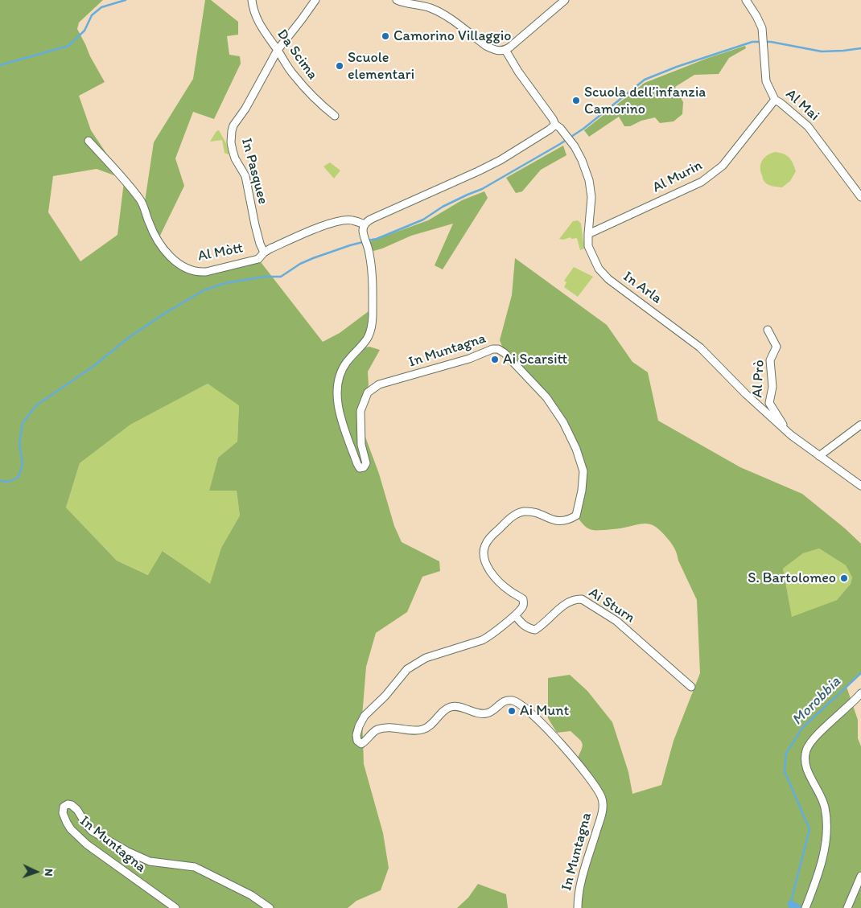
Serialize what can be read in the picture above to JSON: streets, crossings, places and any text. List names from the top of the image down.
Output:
{
  "streets": {
    "street": [
      "Da Scima",
      "Al Mai",
      "In Pasquee",
      "Al Murin",
      "Al Mòtt",
      "In Arla",
      "In Muntagna",
      "Al Prò",
      "Ai Sturn"
    ]
  },
  "crossings": [
    ["Da Scima", "In Pasquee"],
    ["Al Mai", "Al Murin"],
    ["In Pasquee", "Al Mòtt"],
    ["Al Murin", "In Arla"],
    ["Al Mòtt", "In Muntagna"],
    ["In Arla", "Al Prò"],
    ["In Muntagna", "Ai Sturn"]
  ],
  "water": ["Morobbia"],
  "places": [
    "Camorino Villaggio",
    "Scuole elementari",
    "Scuola dell’infanzia Camorino",
    "Ai Scarsitt",
    "S. Bartolomeo",
    "Ai Munt"
  ],
  "north": "right"
}
